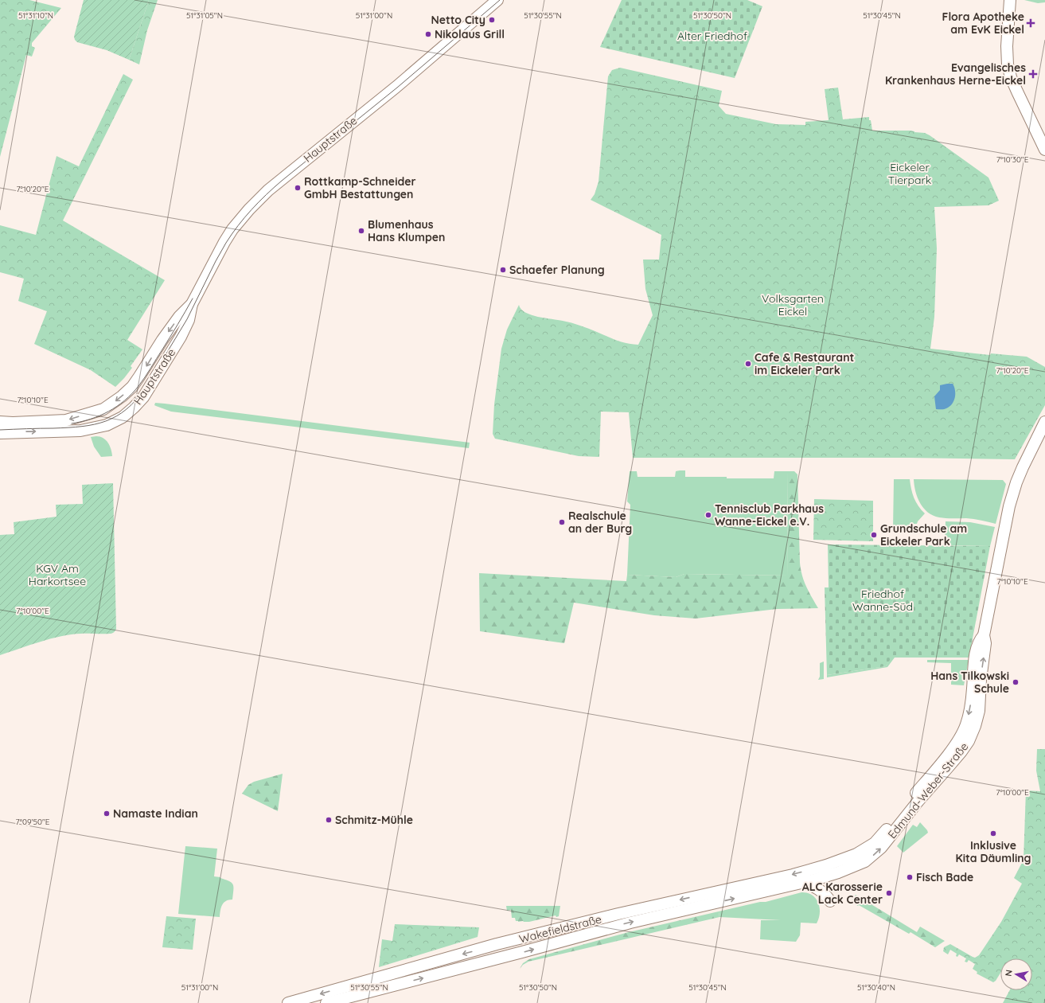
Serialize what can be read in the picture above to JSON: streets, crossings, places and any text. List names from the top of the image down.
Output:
{
  "streets": {
    "main road": ["Hauptstraße", "Edmund-Weber-Straße", "Wakefieldstraße"]
  },
  "crossings": [
    ["Edmund-Weber-Straße", "Wakefieldstraße"]
  ],
  "parks": [
    "Alter Friedhof",
    "Eickeler Tierpark",
    "Volksgarten Eickel",
    "KGV Am Harkortsee",
    "Friedhof Wanne-Süd"
  ],
  "places": {
    "other": [
      "Netto City",
      "Nikolaus Grill",
      "Rottkamp-Schneider GmbH Bestattungen",
      "Blumenhaus Hans Klumpen",
      "Schaefer Planung",
      "Cafe & Restaurant im Eickeler Park",
      "Tennisclub Parkhaus Wanne-Eickel e.V.",
      "Realschule an der Burg",
      "Grundschule am Eickeler Park",
      "Hans Tilkowski Schule",
      "Namaste Indian",
      "Schmitz-Mühle",
      "Inklusive Kita Däumling",
      "Fisch Bade",
      "ALC Karosserie Lack Center"
    ],
    "health": ["Flora Apotheke am EvK Eickel", "Evangelisches Krankenhaus Herne-Eickel"]
  },
  "north": "left",
  "coordinates": [
    "51°31'10\"N",
    "51°31'05\"N",
    "51°31'00\"N",
    "51°30'55\"N",
    "51°30'50\"N",
    "51°30'45\"N",
    "7°10'30\"E",
    "7°10'20\"E",
    "7°10'10\"E",
    "7°10'00\"E",
    "7°09'50\"E",
    "51°30'40\"N"
  ]
}
